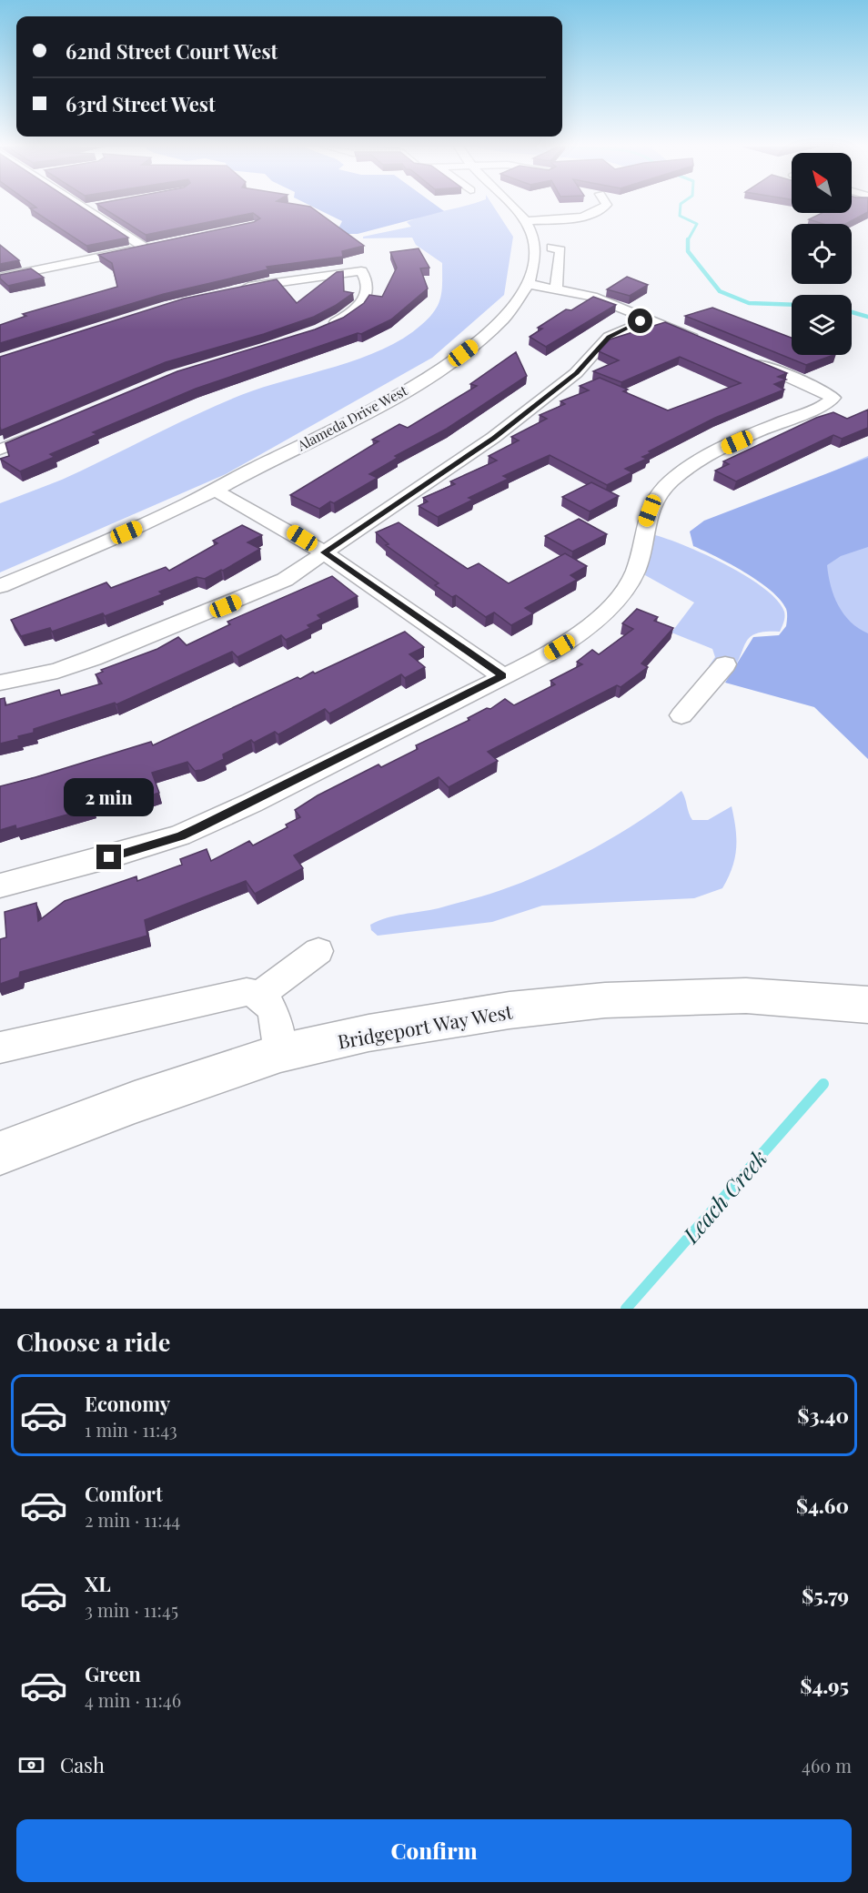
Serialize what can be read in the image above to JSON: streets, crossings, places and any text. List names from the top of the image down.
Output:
{
  "streets": {
    "main road": ["Bridgeport Way West"],
    "street": ["Alameda Drive West"]
  },
  "water": ["Leach Creek"],
  "north": "top left",
  "page": {
    "banner": ["62nd Street Court West", "63rd Street West"],
    "bubble": "2 min",
    "heading": "Choose a ride",
    "list": [
      {
        "name": "Economy",
        "note": "1 min · 11:43",
        "value": "$3.40"
      },
      {
        "name": "Comfort",
        "note": "2 min · 11:44",
        "value": "$4.60"
      },
      {
        "name": "XL",
        "note": "3 min · 11:45",
        "value": "$5.79"
      },
      {
        "name": "Green",
        "note": "4 min · 11:46",
        "value": "$4.95"
      }
    ],
    "pay": ["Cash", "460 m"],
    "buttons": "Confirm"
  }
}
